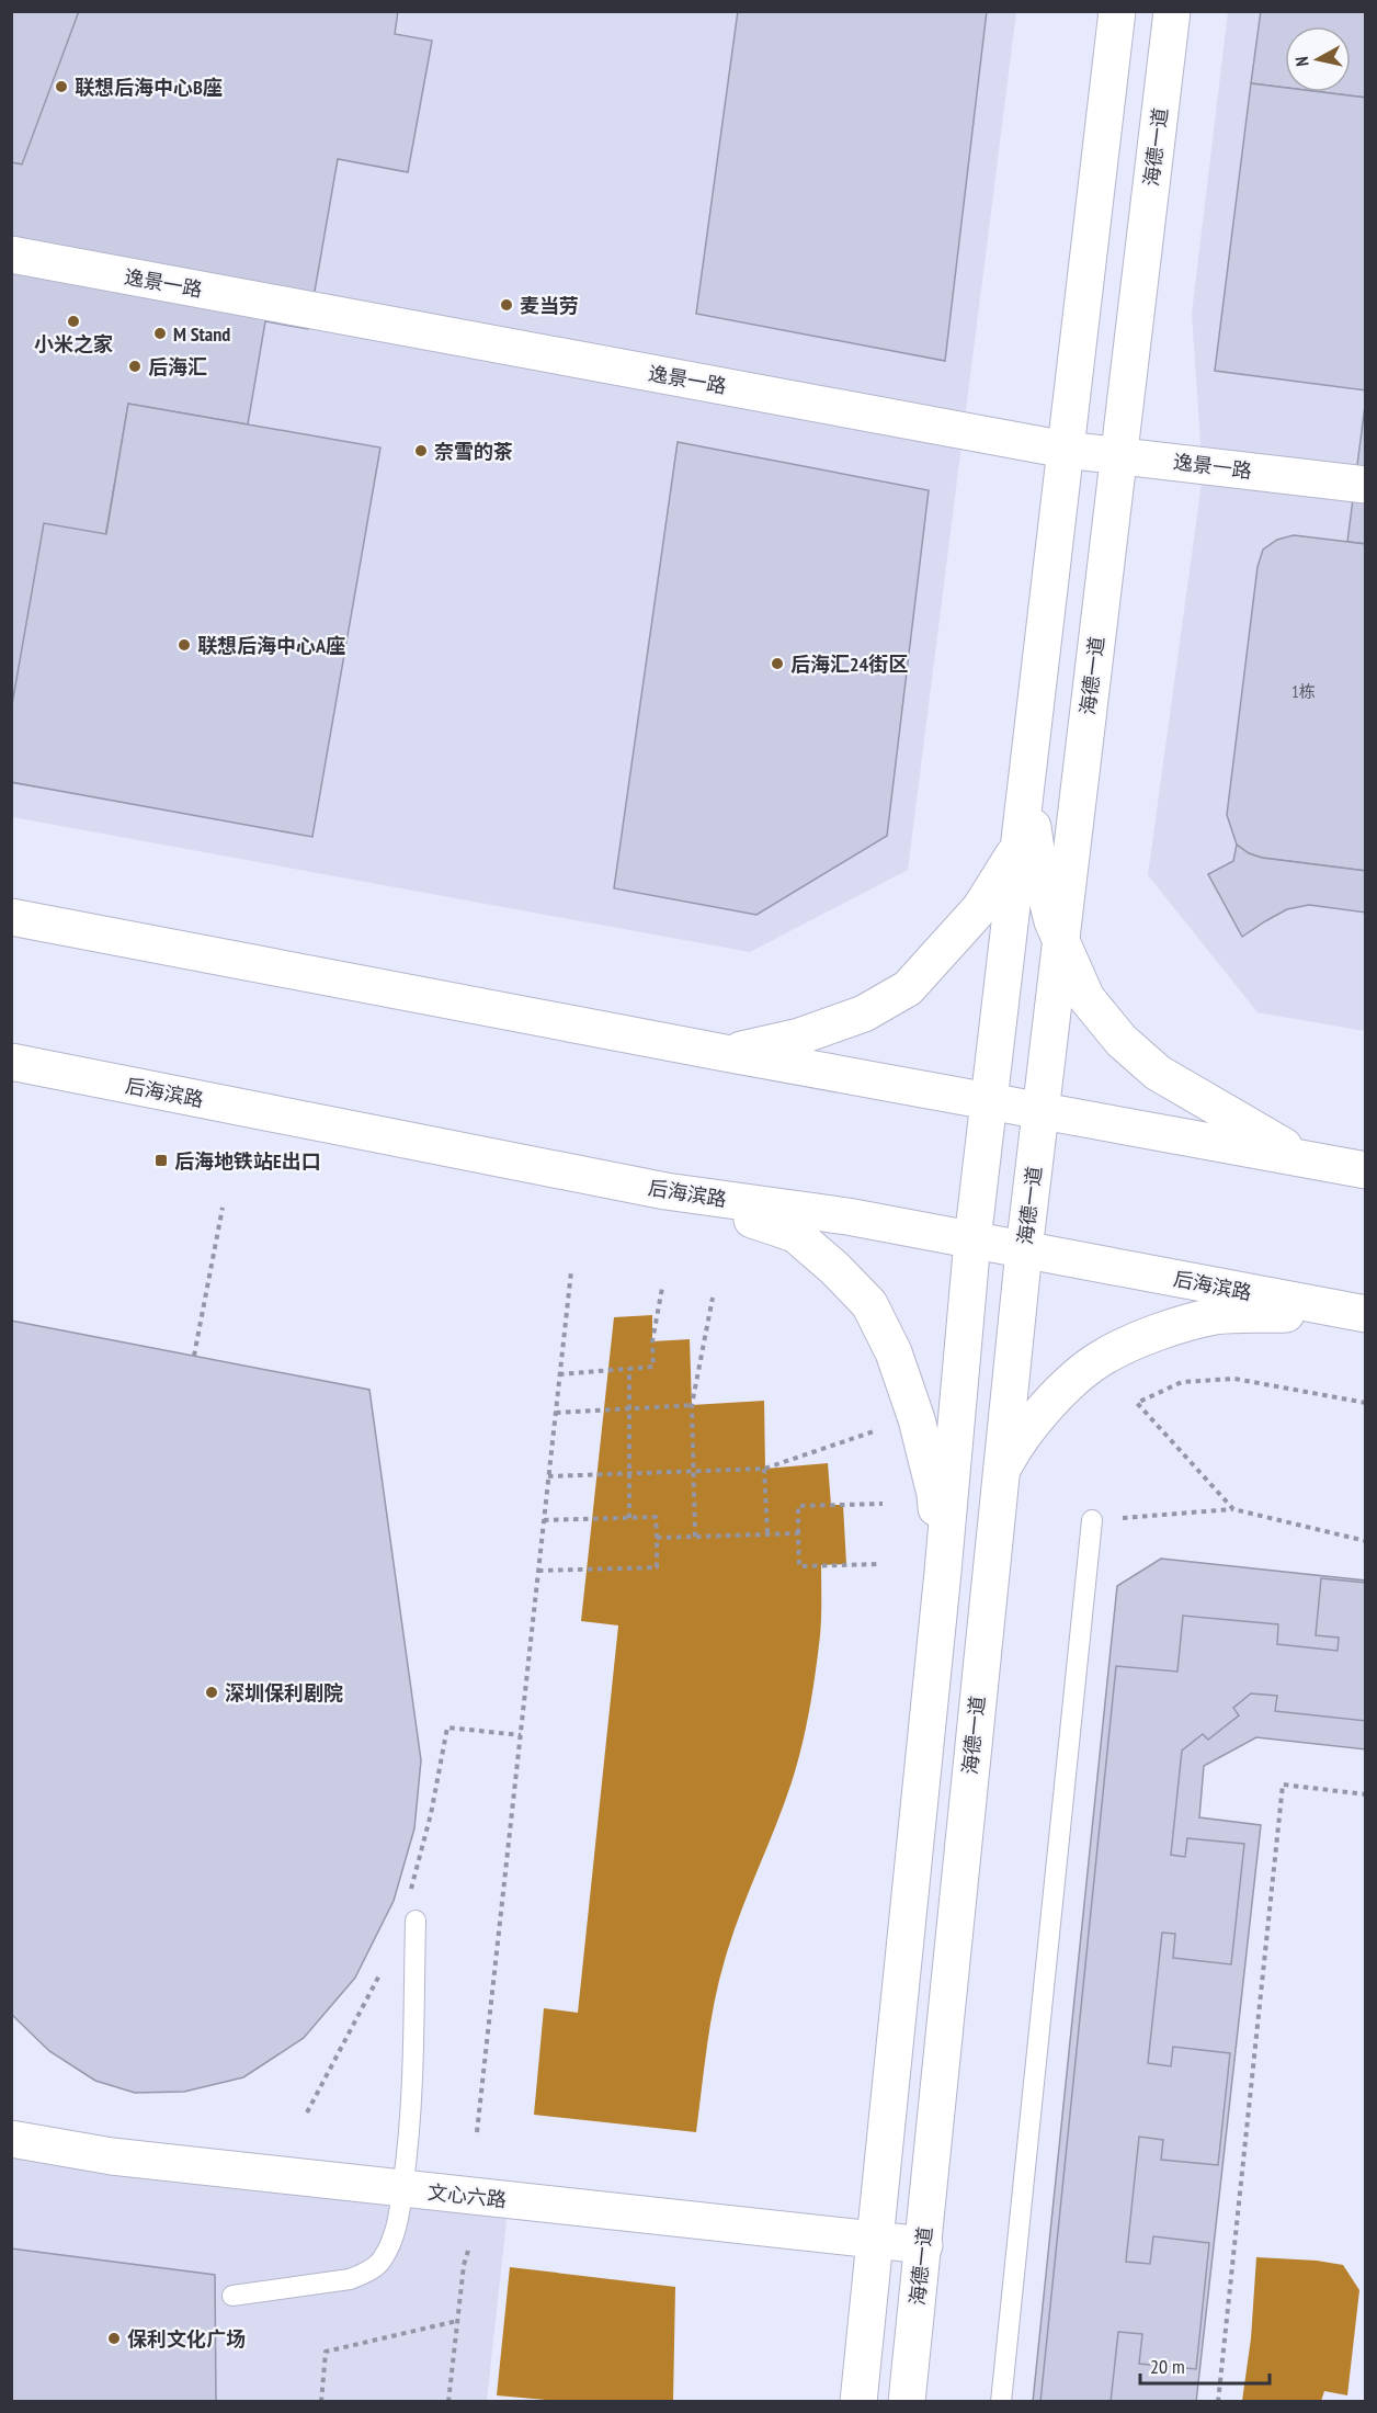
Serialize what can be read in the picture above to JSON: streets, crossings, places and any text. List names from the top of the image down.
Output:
{
  "streets": {
    "street": [
      "海德一道",
      "逸景一路",
      "后海滨路",
      "文心六路"
    ]
  },
  "crossings": [
    ["海德一道", "逸景一路"],
    ["海德一道", "后海滨路"],
    ["海德一道", "文心六路"]
  ],
  "places": {
    "other": [
      "联想后海中心B座",
      "麦当劳",
      "小米之家",
      "M Stand",
      "后海汇",
      "奈雪的茶",
      "联想后海中心A座",
      "后海汇24街区",
      "深圳保利剧院",
      "保利文化广场"
    ],
    "transit": ["后海地铁站E出口"]
  },
  "house_numbers": ["1栋"],
  "scale_bar": "20 m",
  "north": "left"
}
